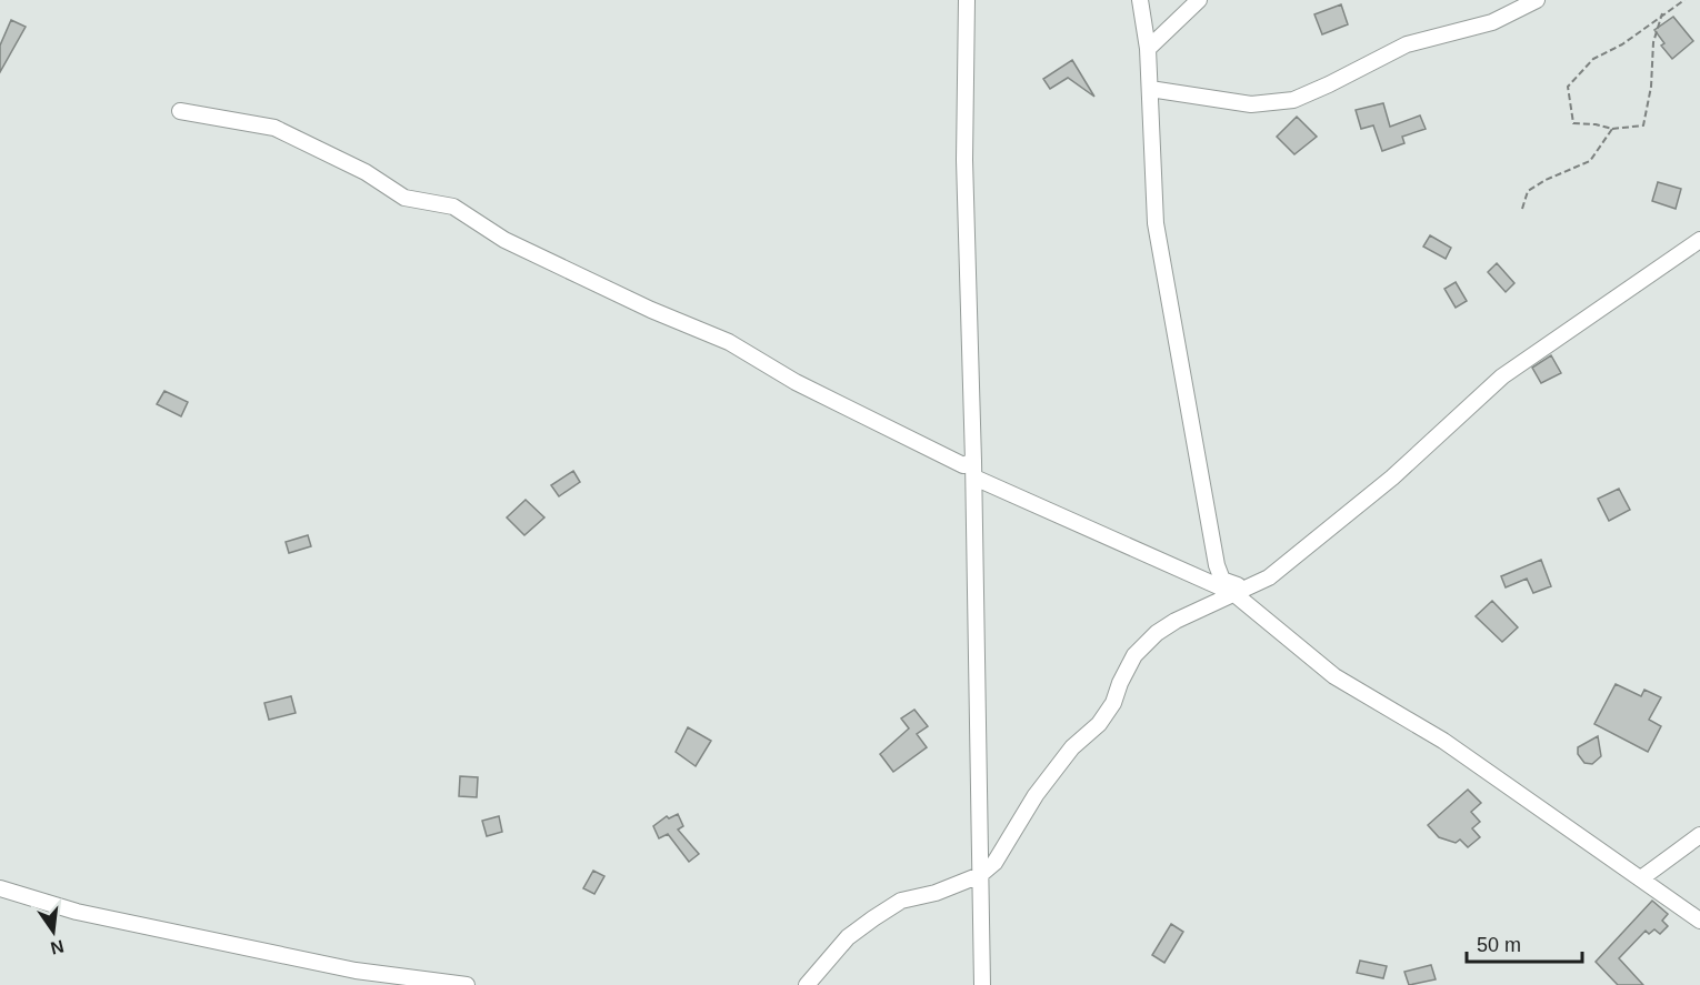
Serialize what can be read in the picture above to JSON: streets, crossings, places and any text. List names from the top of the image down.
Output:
{
  "scale_bar": "50 m",
  "north": "bottom"
}
